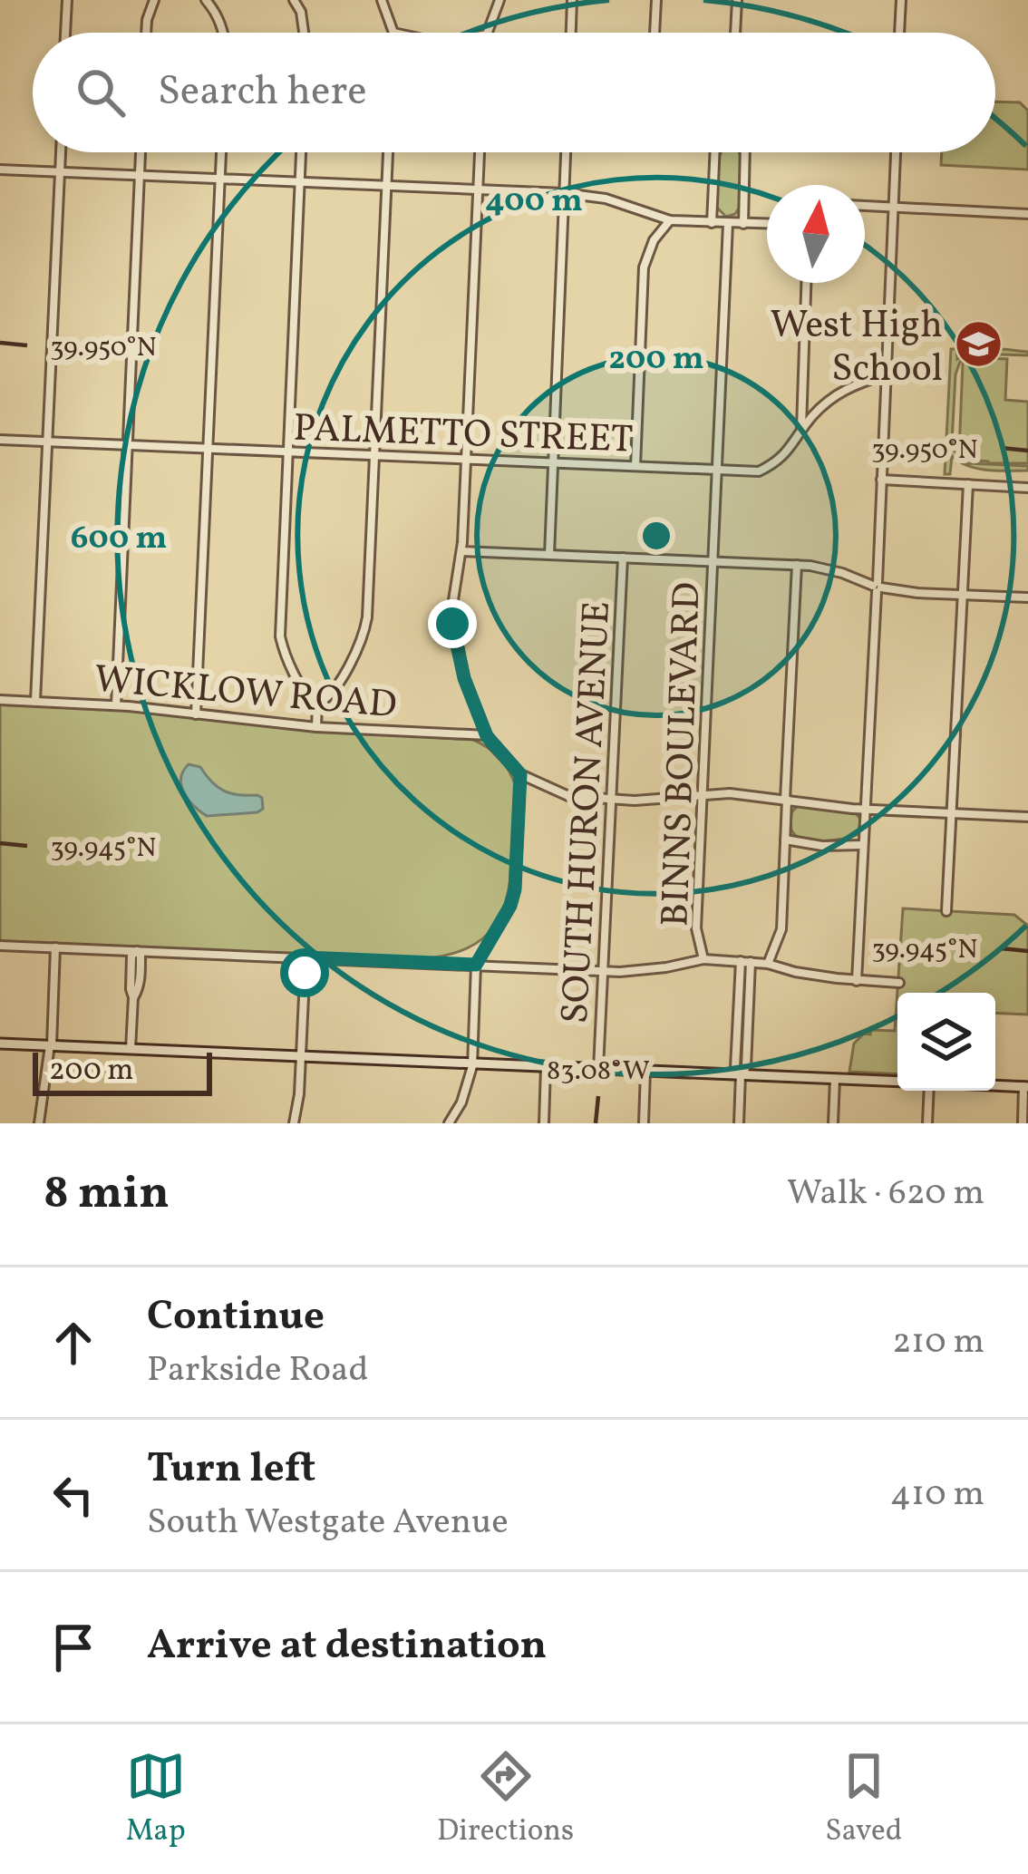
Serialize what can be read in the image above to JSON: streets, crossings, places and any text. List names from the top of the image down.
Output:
{
  "streets": {
    "street": [
      "PALMETTO STREET",
      "WICKLOW ROAD",
      "BINNS BOULEVARD",
      "SOUTH HURON AVENUE"
    ]
  },
  "crossings": [
    ["PALMETTO STREET", "BINNS BOULEVARD"]
  ],
  "places": {
    "school or university": ["West High School"]
  },
  "scale_bar": "200 m",
  "north": "top",
  "page": {
    "search": "Search here",
    "scale": "200 m",
    "heading": ["8 min", "Walk · 620 m"],
    "list": [
      ["Continue", "Parkside Road", "210 m"],
      ["Turn left", "South Westgate Avenue", "410 m"],
      "Arrive at destination"
    ],
    "nav": ["Map", "Directions", "Saved"]
  },
  "coordinates": ["39.950°N", "39.945°N", "83.08°W"],
  "rings": ["400 m", "200 m", "600 m"]
}
